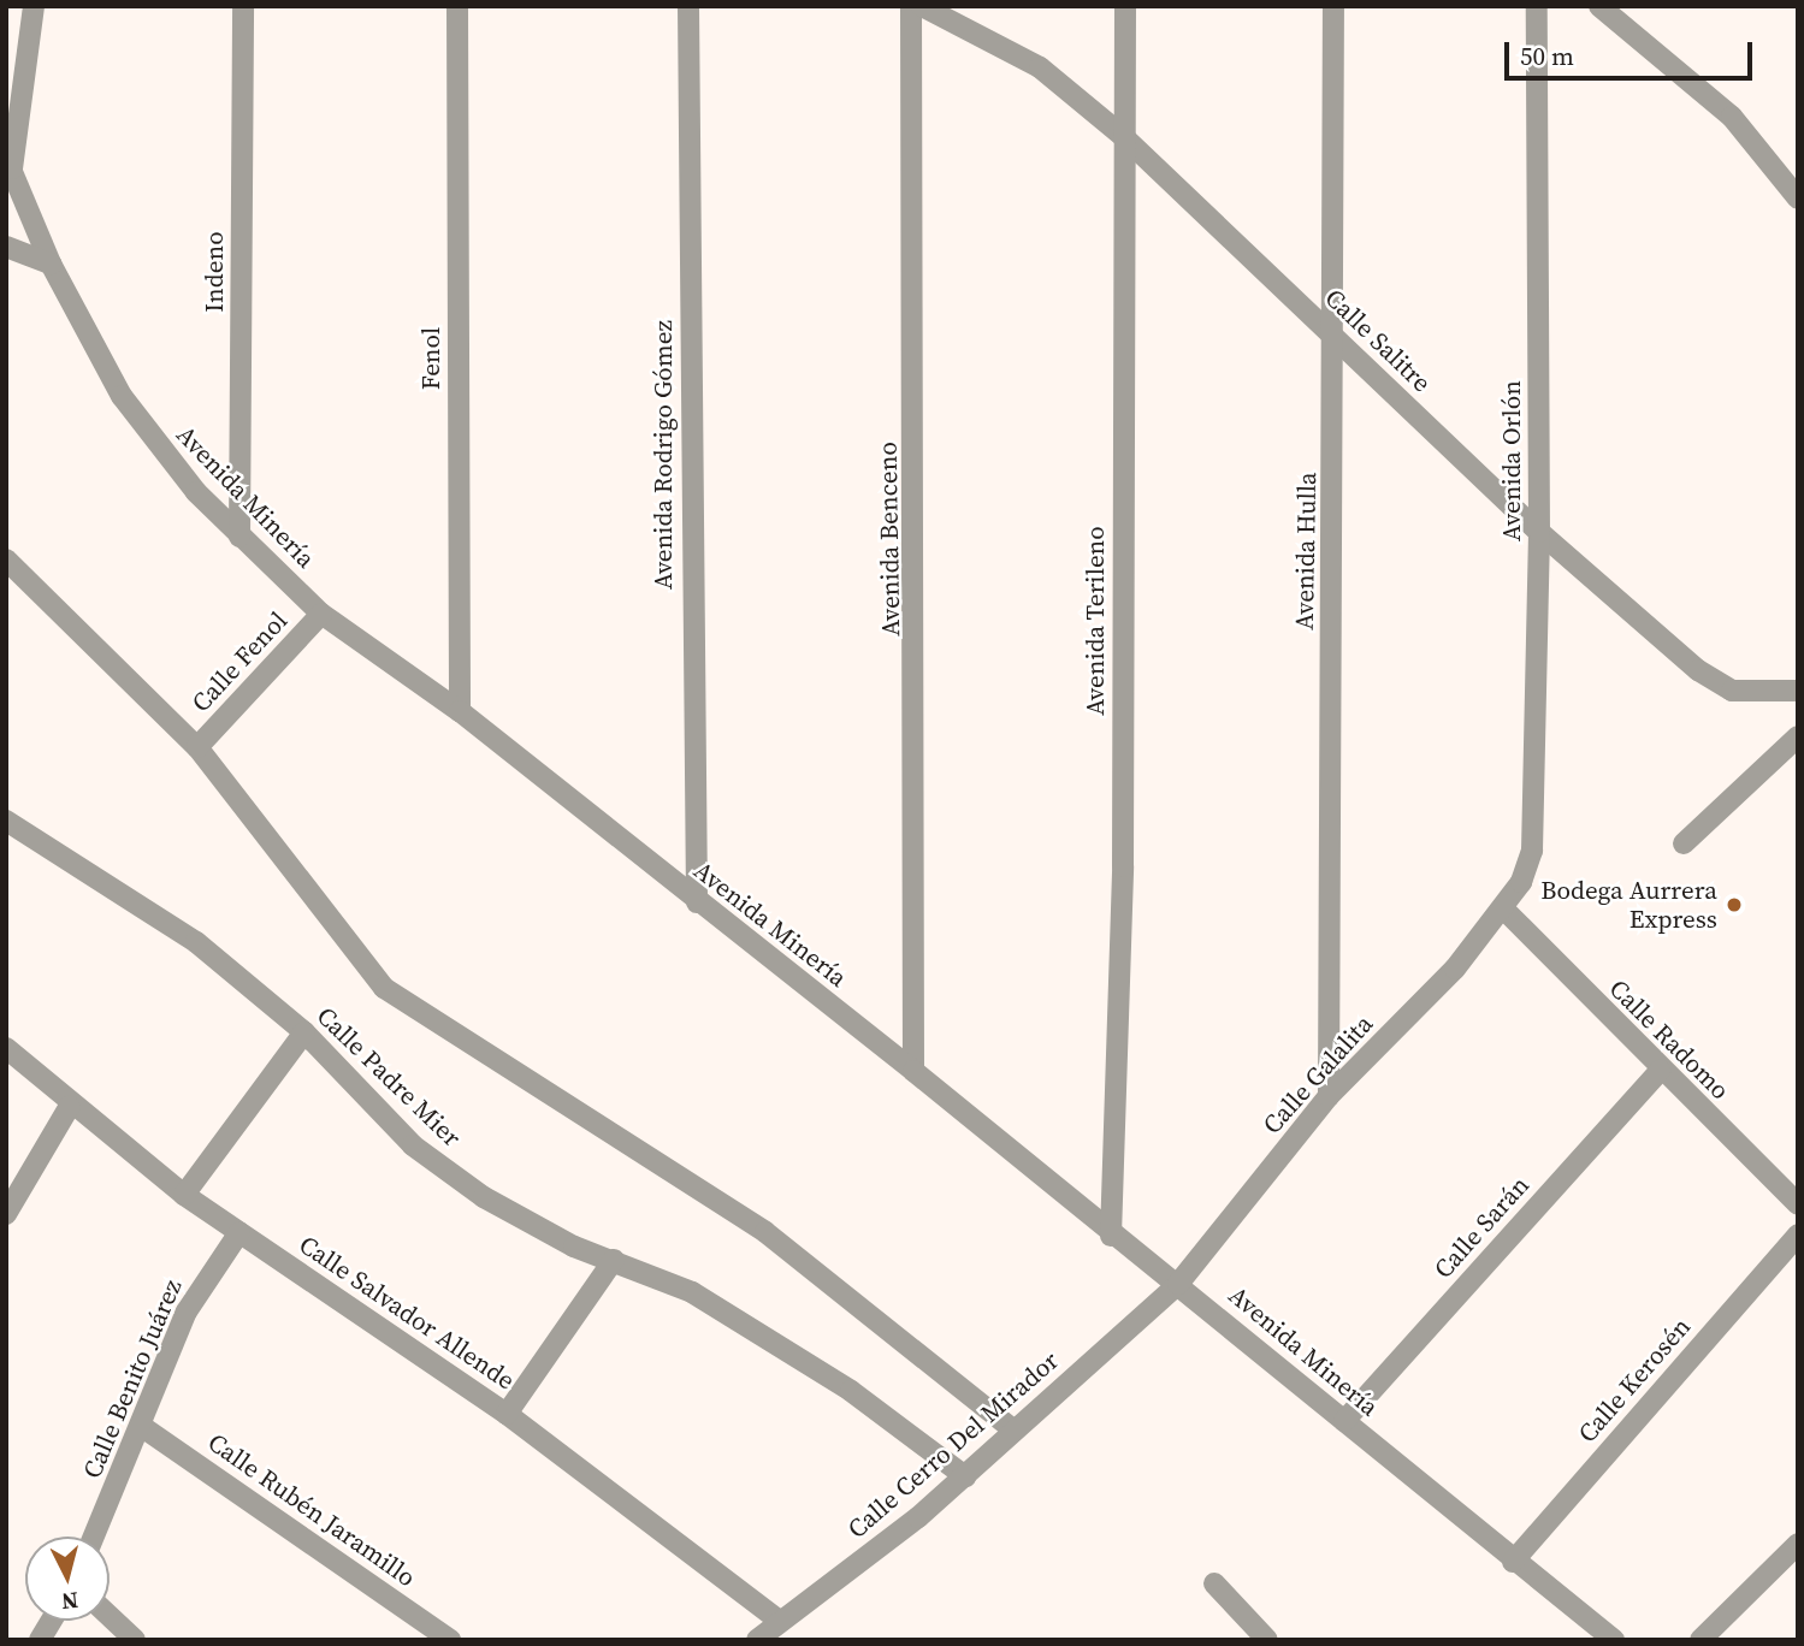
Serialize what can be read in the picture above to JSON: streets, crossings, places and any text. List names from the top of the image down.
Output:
{
  "streets": {
    "street": [
      "Indeno",
      "Calle Salitre",
      "Fenol",
      "Avenida Rodrigo Gómez",
      "Avenida Orlón",
      "Avenida Minería",
      "Avenida Benceno",
      "Avenida Hulla",
      "Avenida Terileno",
      "Calle Fenol",
      "Calle Radomo",
      "Calle Galalita",
      "Calle Padre Mier",
      "Calle Sarán",
      "Calle Salvador Allende",
      "Calle Benito Juárez",
      "Calle Kerosén",
      "Calle Cerro Del Mirador",
      "Calle Rubén Jaramillo"
    ]
  },
  "crossings": [
    ["Indeno", "Avenida Minería"],
    ["Calle Salitre", "Avenida Orlón"],
    ["Calle Salitre", "Avenida Hulla"],
    ["Calle Salitre", "Avenida Terileno"],
    ["Fenol", "Avenida Minería"],
    ["Avenida Rodrigo Gómez", "Avenida Minería"],
    ["Avenida Orlón", "Calle Radomo"],
    ["Avenida Orlón", "Calle Galalita"],
    ["Avenida Minería", "Avenida Benceno"],
    ["Avenida Minería", "Avenida Terileno"],
    ["Avenida Minería", "Calle Fenol"],
    ["Avenida Minería", "Calle Galalita"],
    ["Avenida Minería", "Calle Sarán"],
    ["Avenida Minería", "Calle Kerosén"],
    ["Avenida Minería", "Calle Cerro Del Mirador"],
    ["Avenida Hulla", "Calle Galalita"],
    ["Calle Radomo", "Calle Galalita"],
    ["Calle Radomo", "Calle Sarán"],
    ["Calle Galalita", "Calle Cerro Del Mirador"],
    ["Calle Padre Mier", "Calle Cerro Del Mirador"],
    ["Calle Salvador Allende", "Calle Benito Juárez"],
    ["Calle Salvador Allende", "Calle Cerro Del Mirador"],
    ["Calle Benito Juárez", "Calle Rubén Jaramillo"]
  ],
  "places": ["Bodega Aurrera Express"],
  "scale_bar": "50 m",
  "north": "bottom"
}
